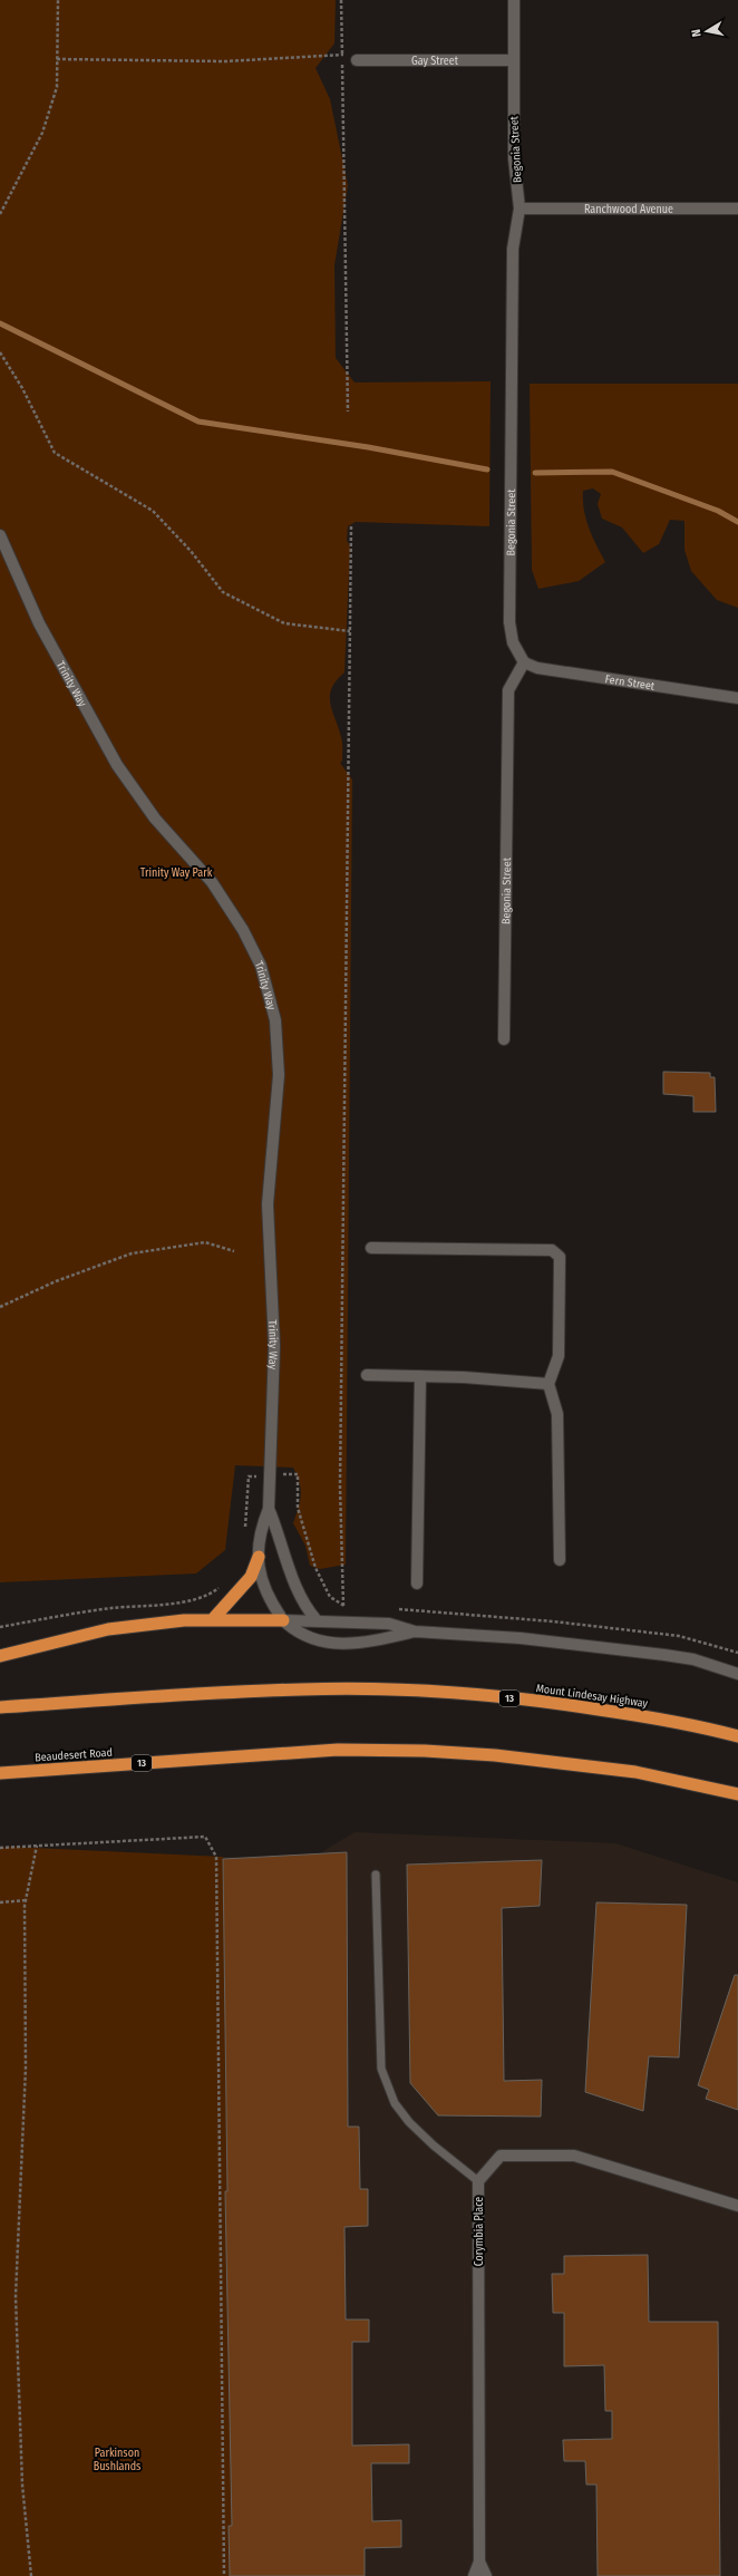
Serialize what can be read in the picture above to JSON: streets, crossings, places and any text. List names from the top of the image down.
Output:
{
  "streets": {
    "highway": ["Mount Lindesay Highway", "13", "Beaudesert Road"],
    "street": [
      "Gay Street",
      "Begonia Street",
      "Ranchwood Avenue",
      "Fern Street",
      "Trinity Way",
      "Corymbia Place"
    ]
  },
  "crossings": [
    ["Gay Street", "Begonia Street"],
    ["Begonia Street", "Ranchwood Avenue"],
    ["Begonia Street", "Fern Street"]
  ],
  "parks": ["Trinity Way Park", "Parkinson Bushlands"],
  "north": "left"
}
